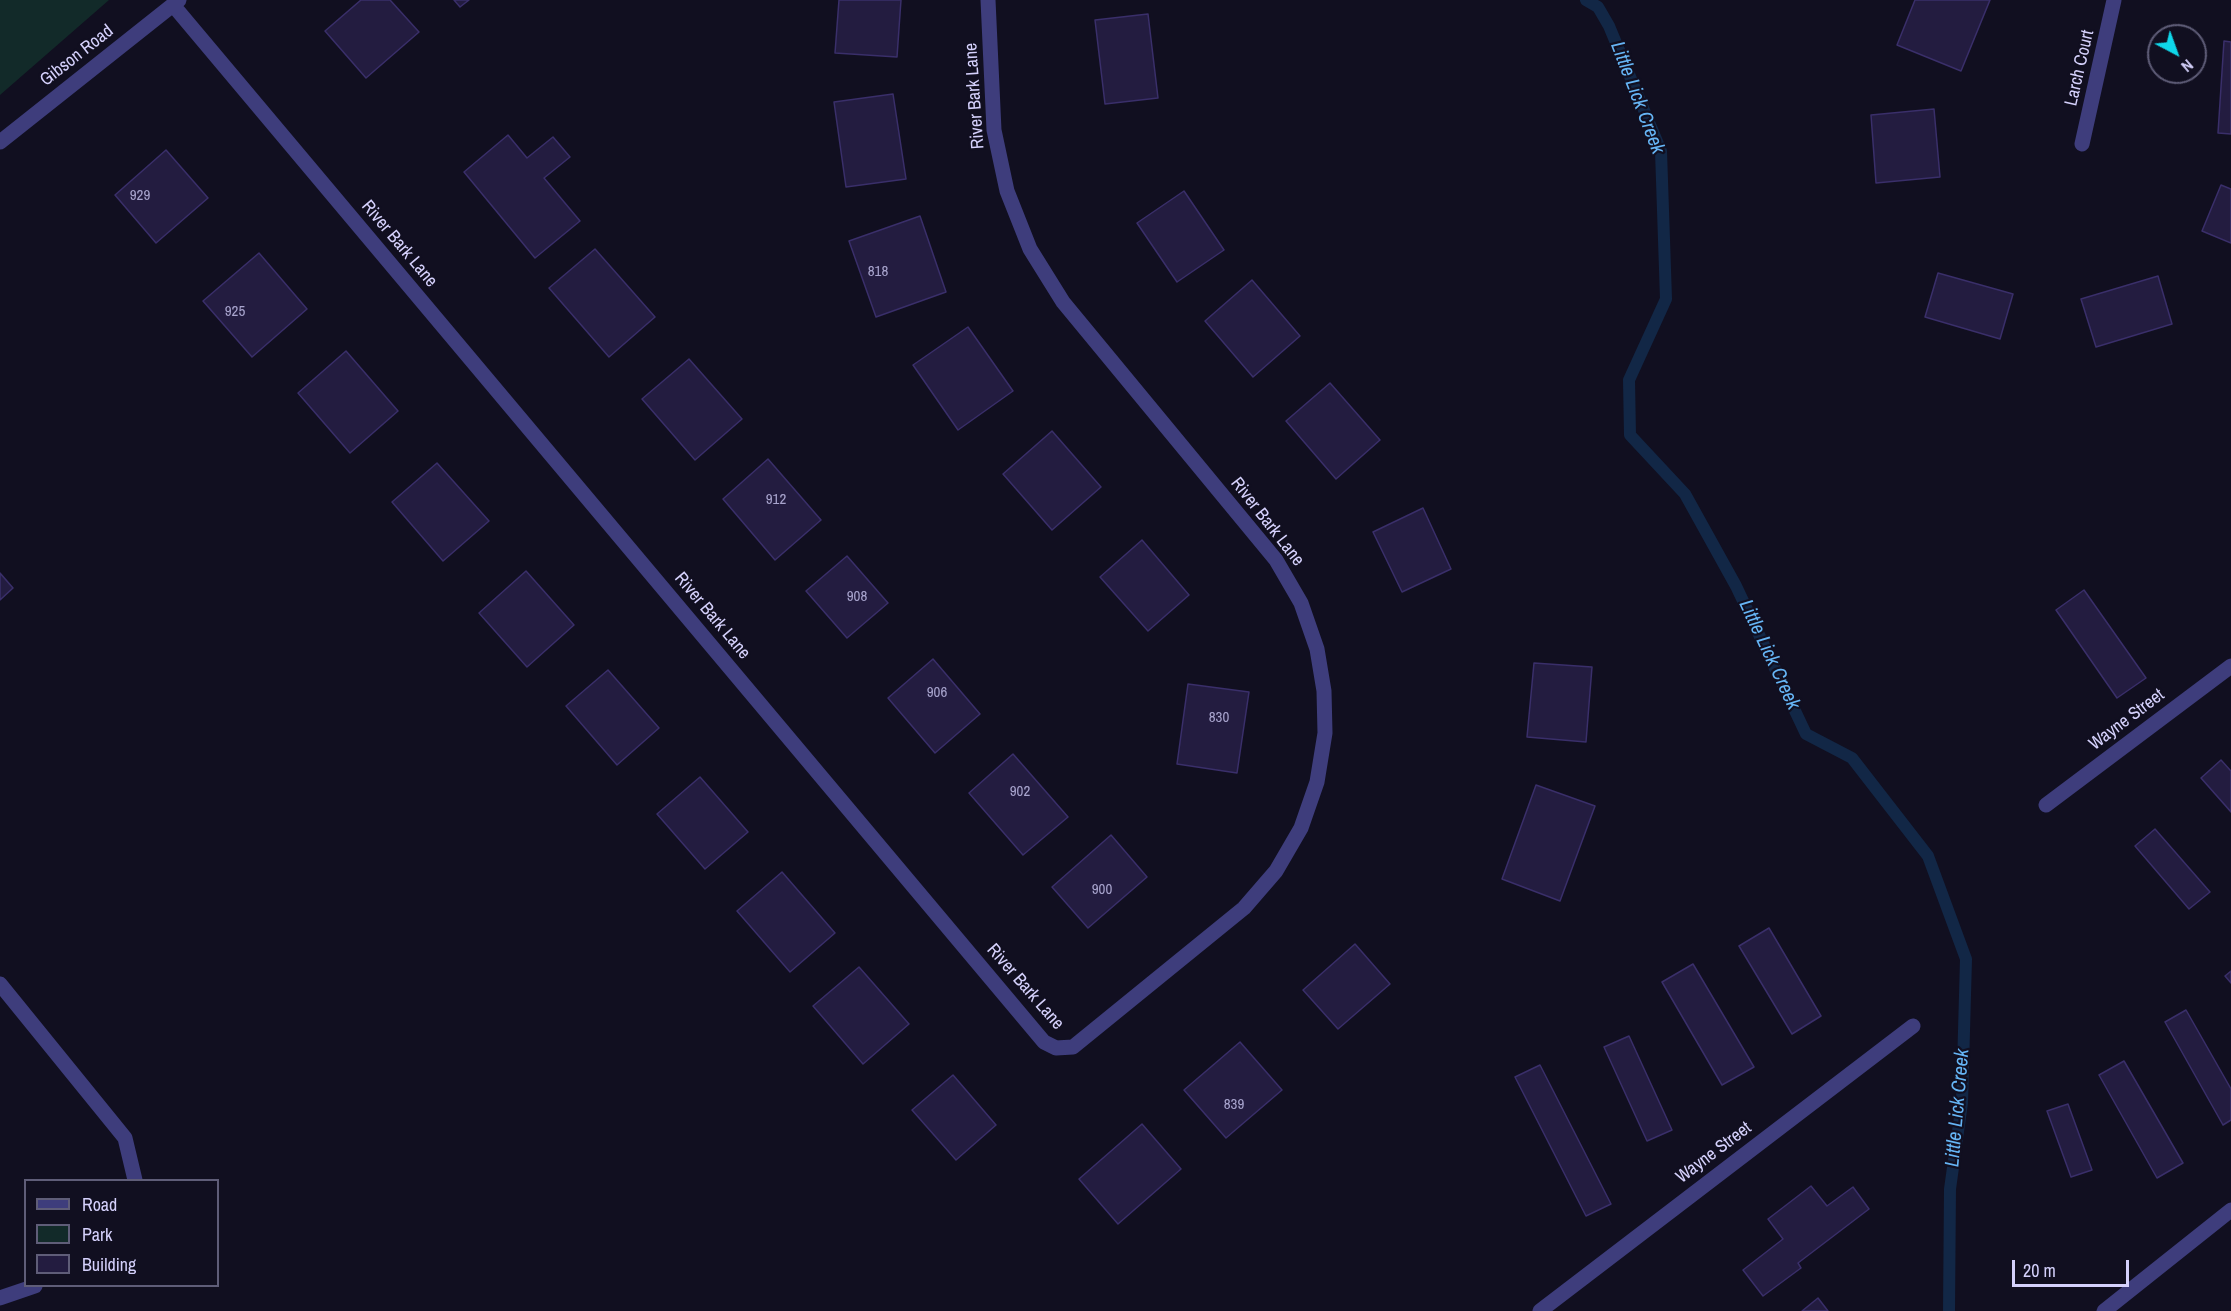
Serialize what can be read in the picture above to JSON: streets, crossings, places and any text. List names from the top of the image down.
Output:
{
  "streets": {
    "street": [
      "Gibson Road",
      "Larch Court",
      "River Bark Lane",
      "Wayne Street"
    ]
  },
  "crossings": [
    ["Gibson Road", "River Bark Lane"]
  ],
  "water": ["Little Lick Creek"],
  "house_numbers": [
    "929",
    "818",
    "925",
    "912",
    "908",
    "906",
    "830",
    "902",
    "900",
    "839"
  ],
  "legend": ["Road", "Park", "Building"],
  "scale_bar": "20 m",
  "north": "bottom right"
}
